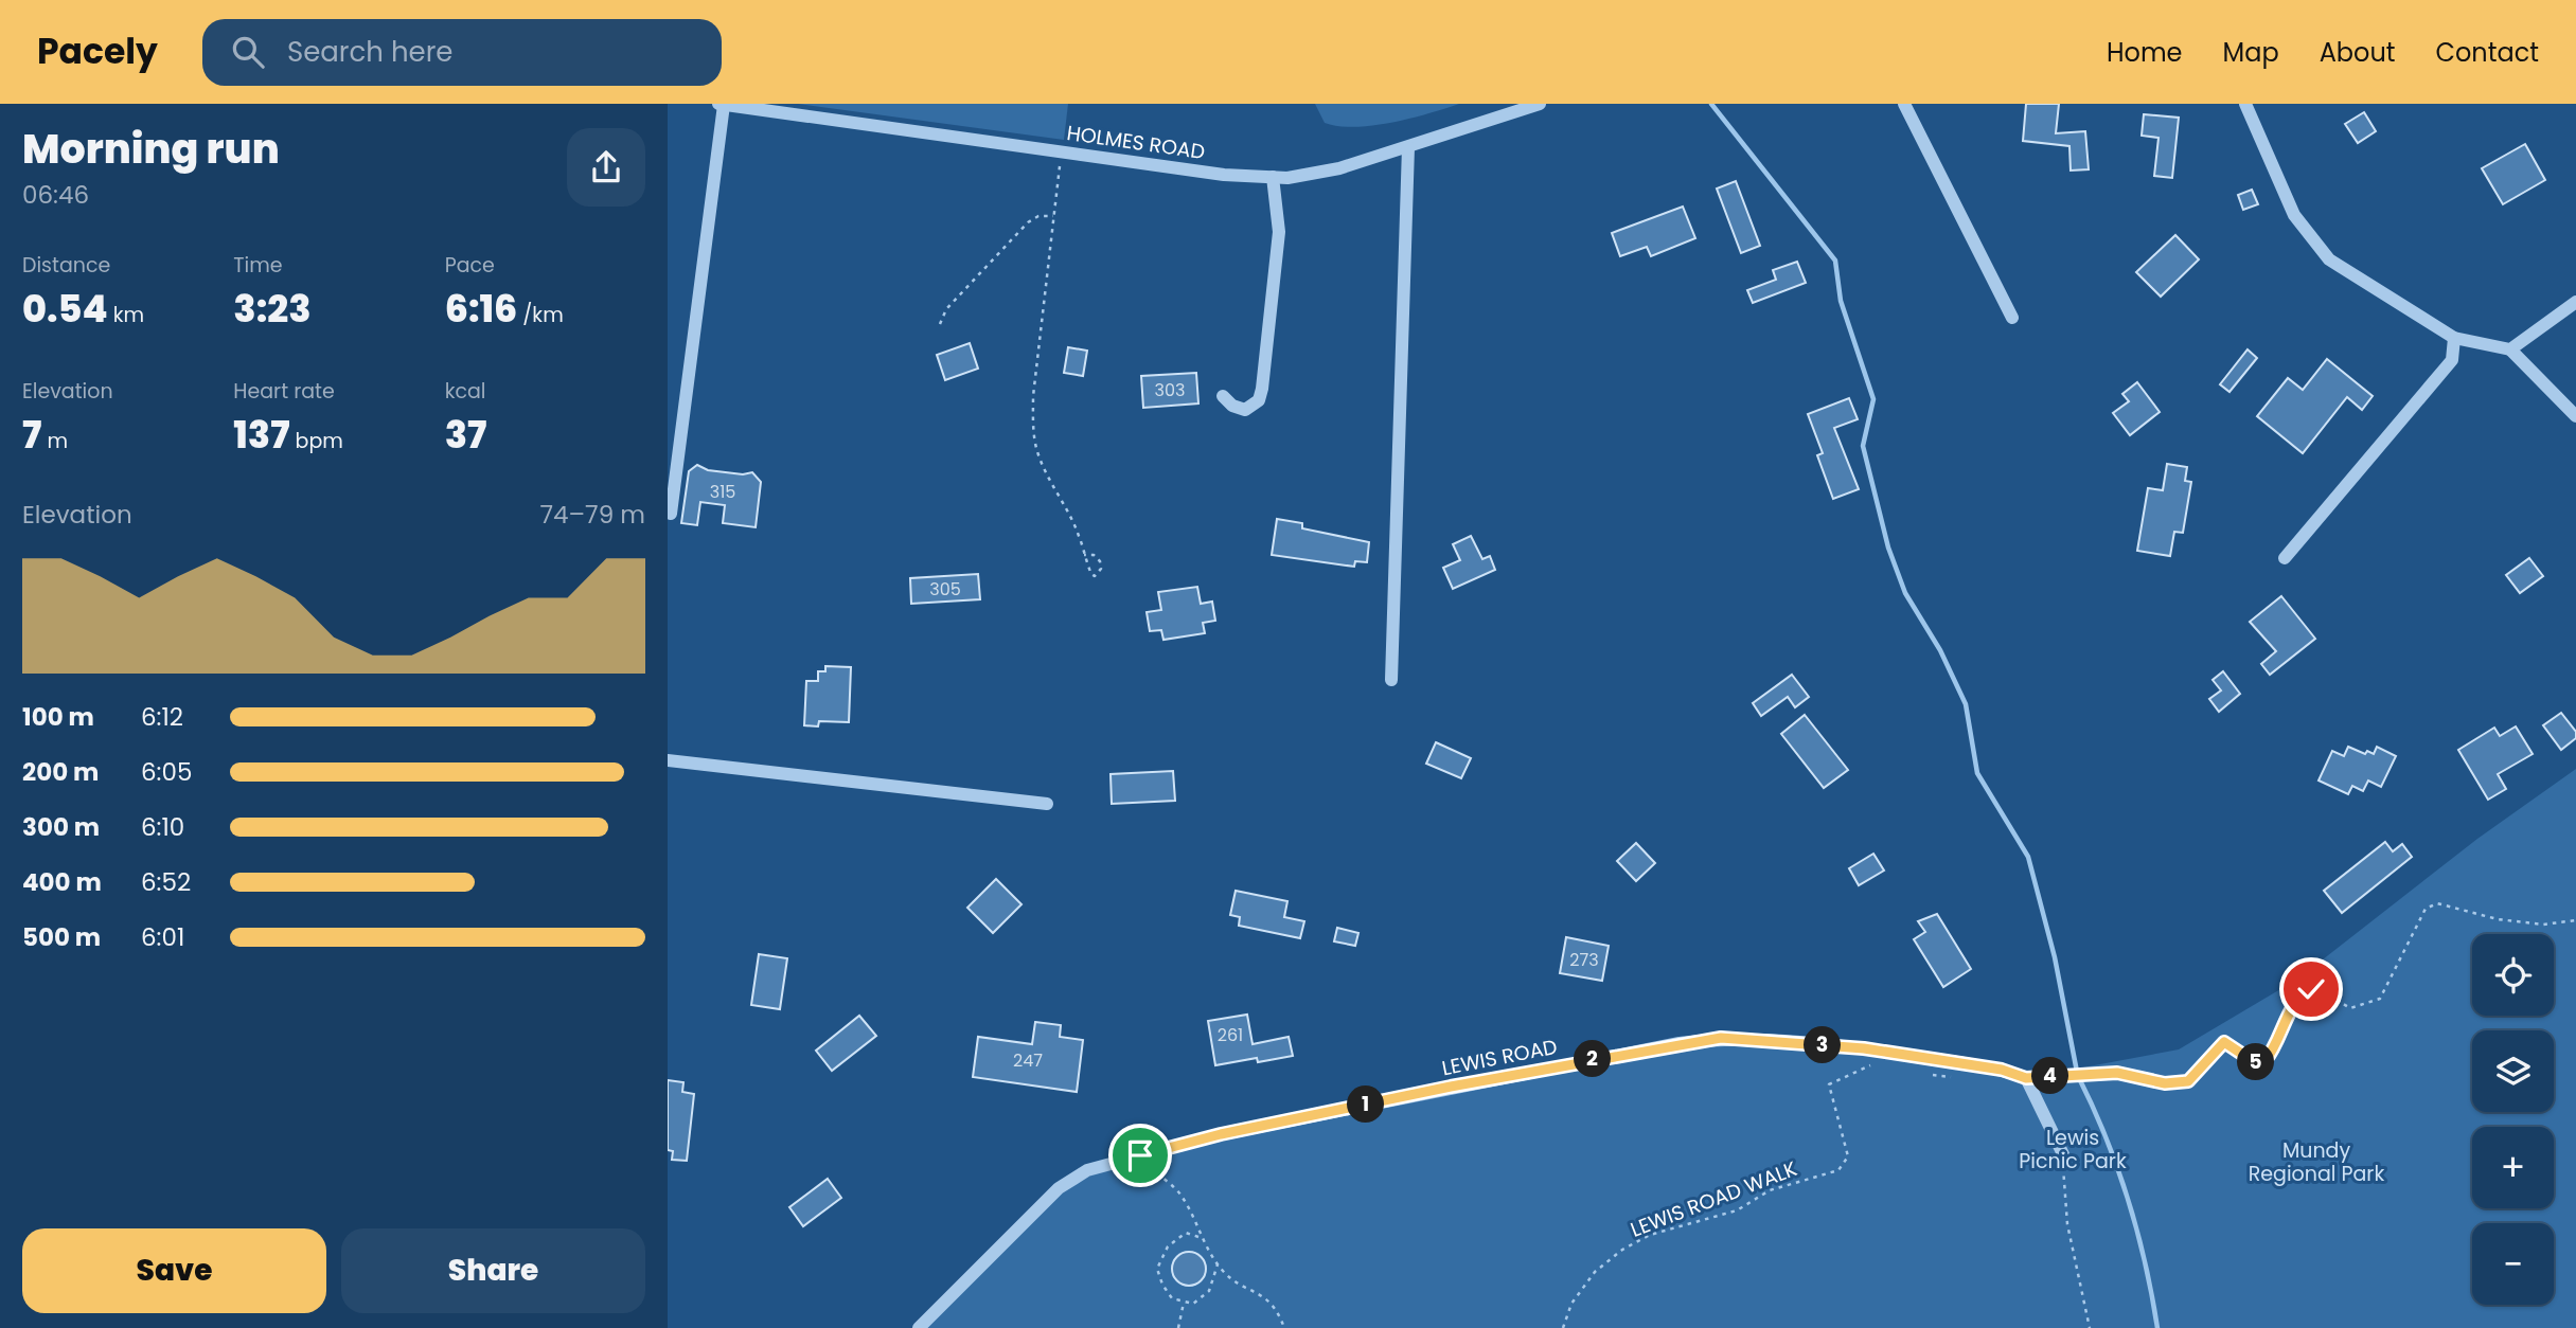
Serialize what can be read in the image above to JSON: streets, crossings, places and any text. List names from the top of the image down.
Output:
{
  "streets": {
    "street": ["HOLMES ROAD", "LEWIS ROAD"],
    "path": ["LEWIS ROAD WALK"]
  },
  "parks": ["Lewis Picnic Park", "Mundy Regional Park"],
  "house_numbers": [
    "303",
    "315",
    "305",
    "273",
    "261",
    "247"
  ],
  "page": {
    "header": "Pacely",
    "search": "Search here",
    "nav": [
      "Home",
      "Map",
      "About",
      "Contact"
    ],
    "heading": ["Morning run", "06:46"],
    "stats": [
      ["Distance", "0.54 km"],
      ["Time", "3:23"],
      ["Pace", "6:16 /km"],
      ["Elevation", "7 m"],
      ["Heart rate", "137 bpm"],
      ["kcal", "37"]
    ],
    "chart": ["Elevation", "74–79 m"],
    "list": [
      {
        "name": "100 m",
        "note": "6:12"
      },
      {
        "name": "200 m",
        "note": "6:05"
      },
      {
        "name": "300 m",
        "note": "6:10"
      },
      {
        "name": "400 m",
        "note": "6:52"
      },
      {
        "name": "500 m",
        "note": "6:01"
      }
    ],
    "map_buttons": ["+", "−"],
    "pins": [
      "3",
      "2",
      "5",
      "4",
      "1"
    ],
    "buttons": ["Save", "Share"]
  }
}
